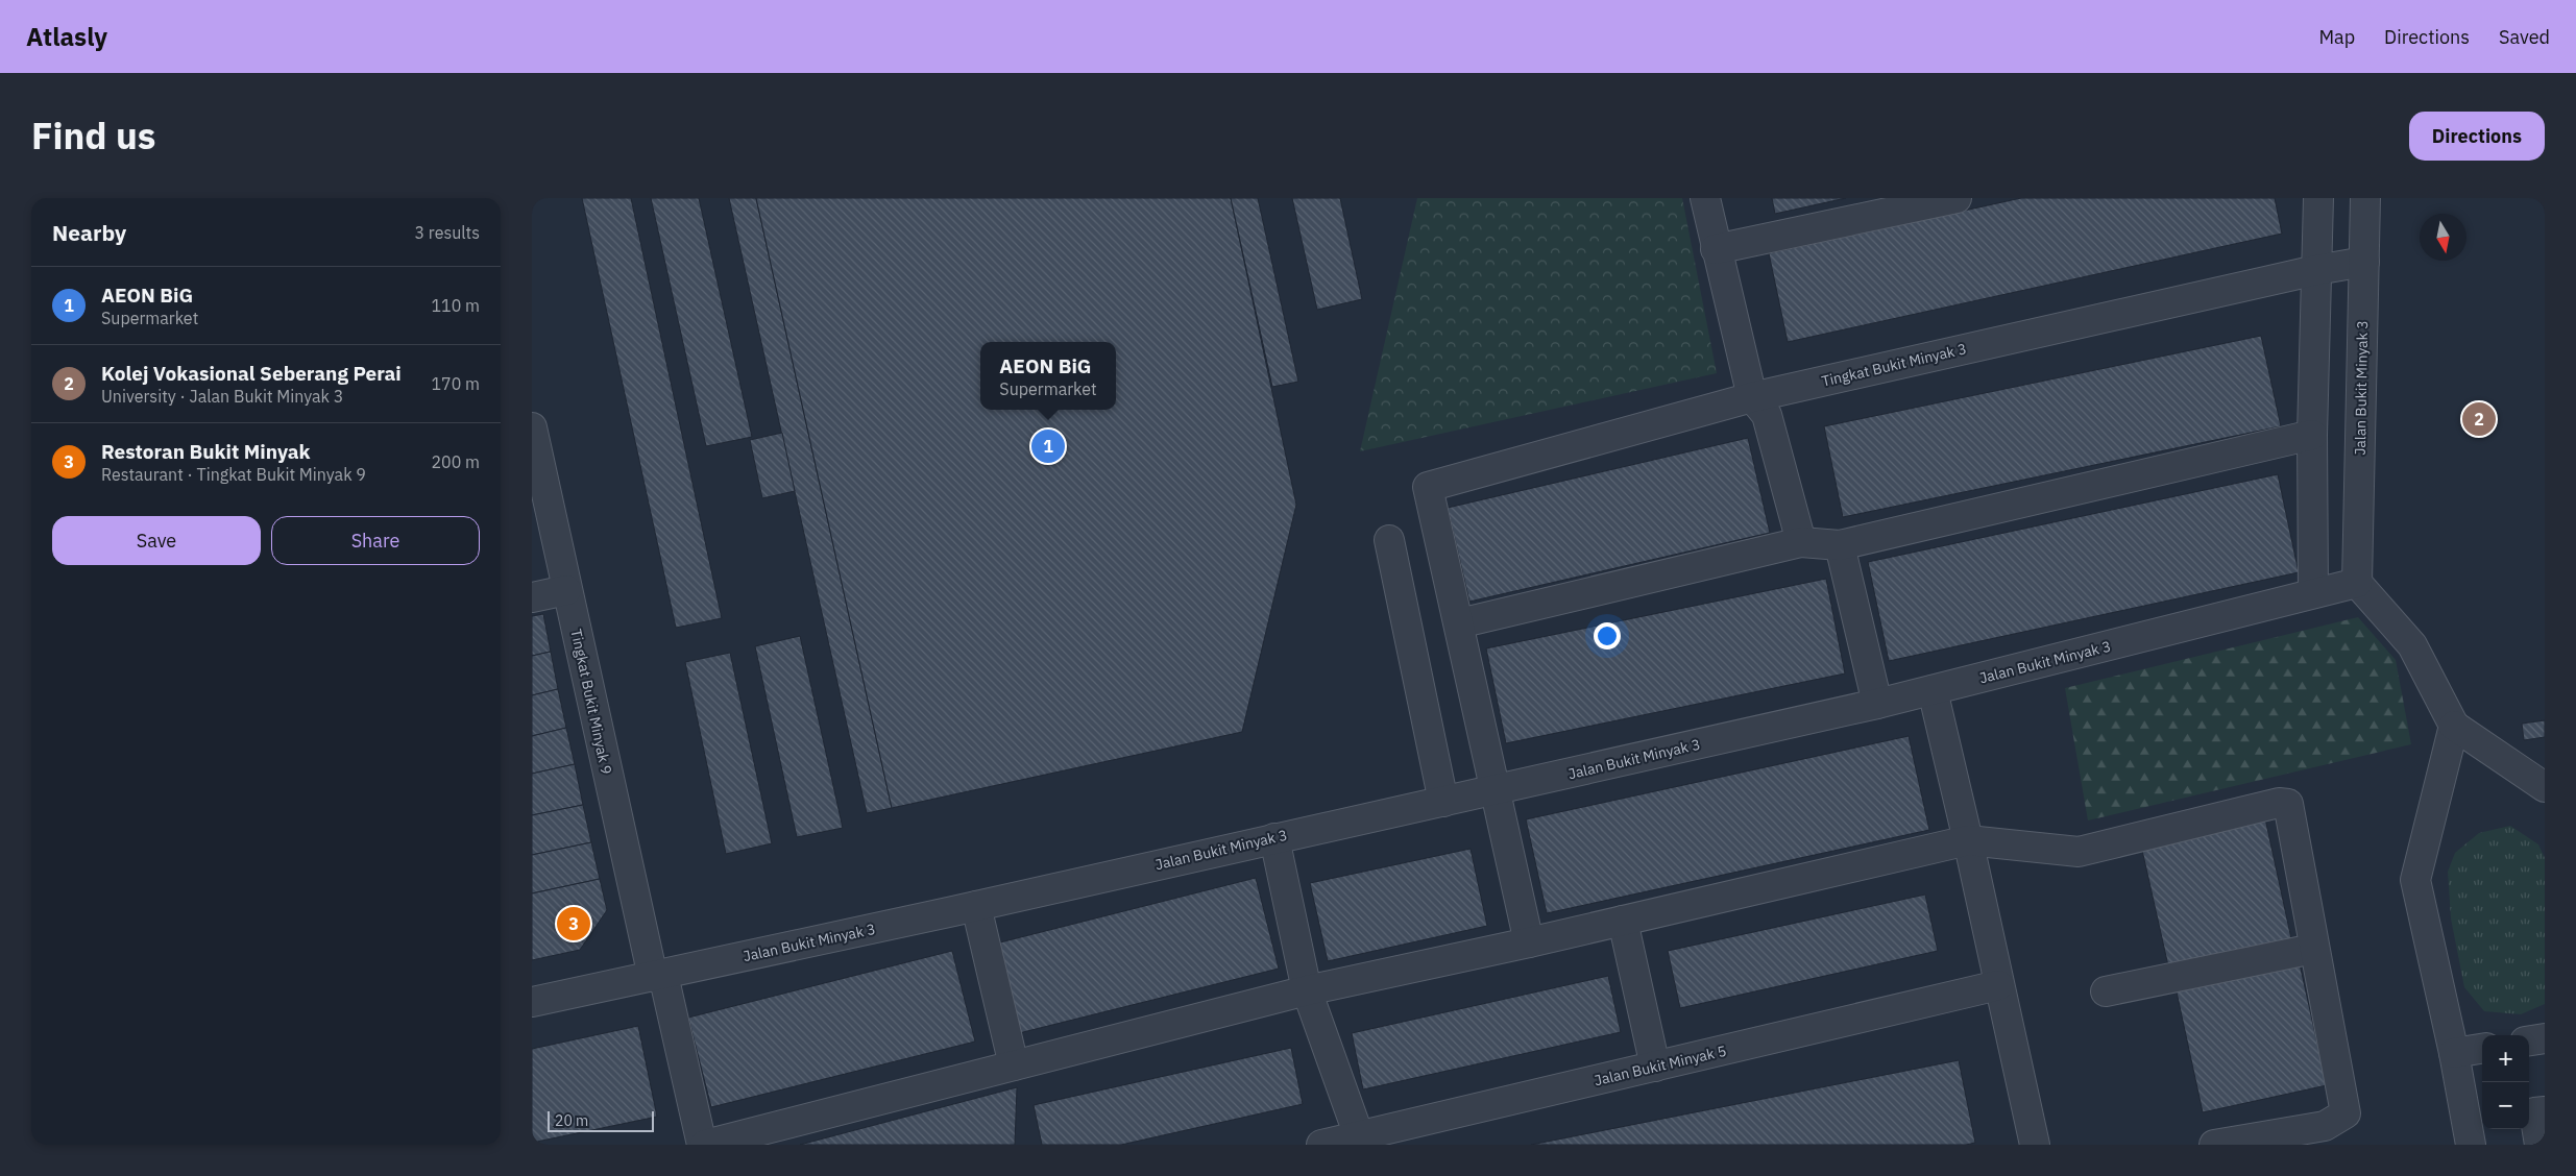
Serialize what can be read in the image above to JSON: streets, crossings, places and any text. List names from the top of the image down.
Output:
{
  "streets": {
    "street": [
      "Tingkat Bukit Minyak 3",
      "Jalan Bukit Minyak 3",
      "Tingkat Bukit Minyak 9",
      "Jalan Bukit Minyak 5"
    ]
  },
  "crossings": [
    ["Tingkat Bukit Minyak 3", "Jalan Bukit Minyak 3"],
    ["Jalan Bukit Minyak 3", "Tingkat Bukit Minyak 9"]
  ],
  "scale_bar": "20 m",
  "north": "bottom",
  "page": {
    "header": "Atlasly",
    "nav": ["Map", "Directions", "Saved"],
    "title": "Find us",
    "buttons": [
      "Directions",
      ["Save", "Share"]
    ],
    "heading": ["Nearby", "3 results"],
    "list": [
      {
        "mark": "1",
        "name": "AEON BiG",
        "note": "Supermarket",
        "value": "110 m"
      },
      {
        "mark": "2",
        "name": "Kolej Vokasional Seberang Perai",
        "note": "University · Jalan Bukit Minyak 3",
        "value": "170 m"
      },
      {
        "mark": "3",
        "name": "Restoran Bukit Minyak",
        "note": "Restaurant · Tingkat Bukit Minyak 9",
        "value": "200 m"
      }
    ],
    "popup": ["AEON BiG", "Supermarket"],
    "pins": ["2", "1", "3"],
    "map_buttons": ["+", "−"],
    "scale": "20 m"
  }
}
